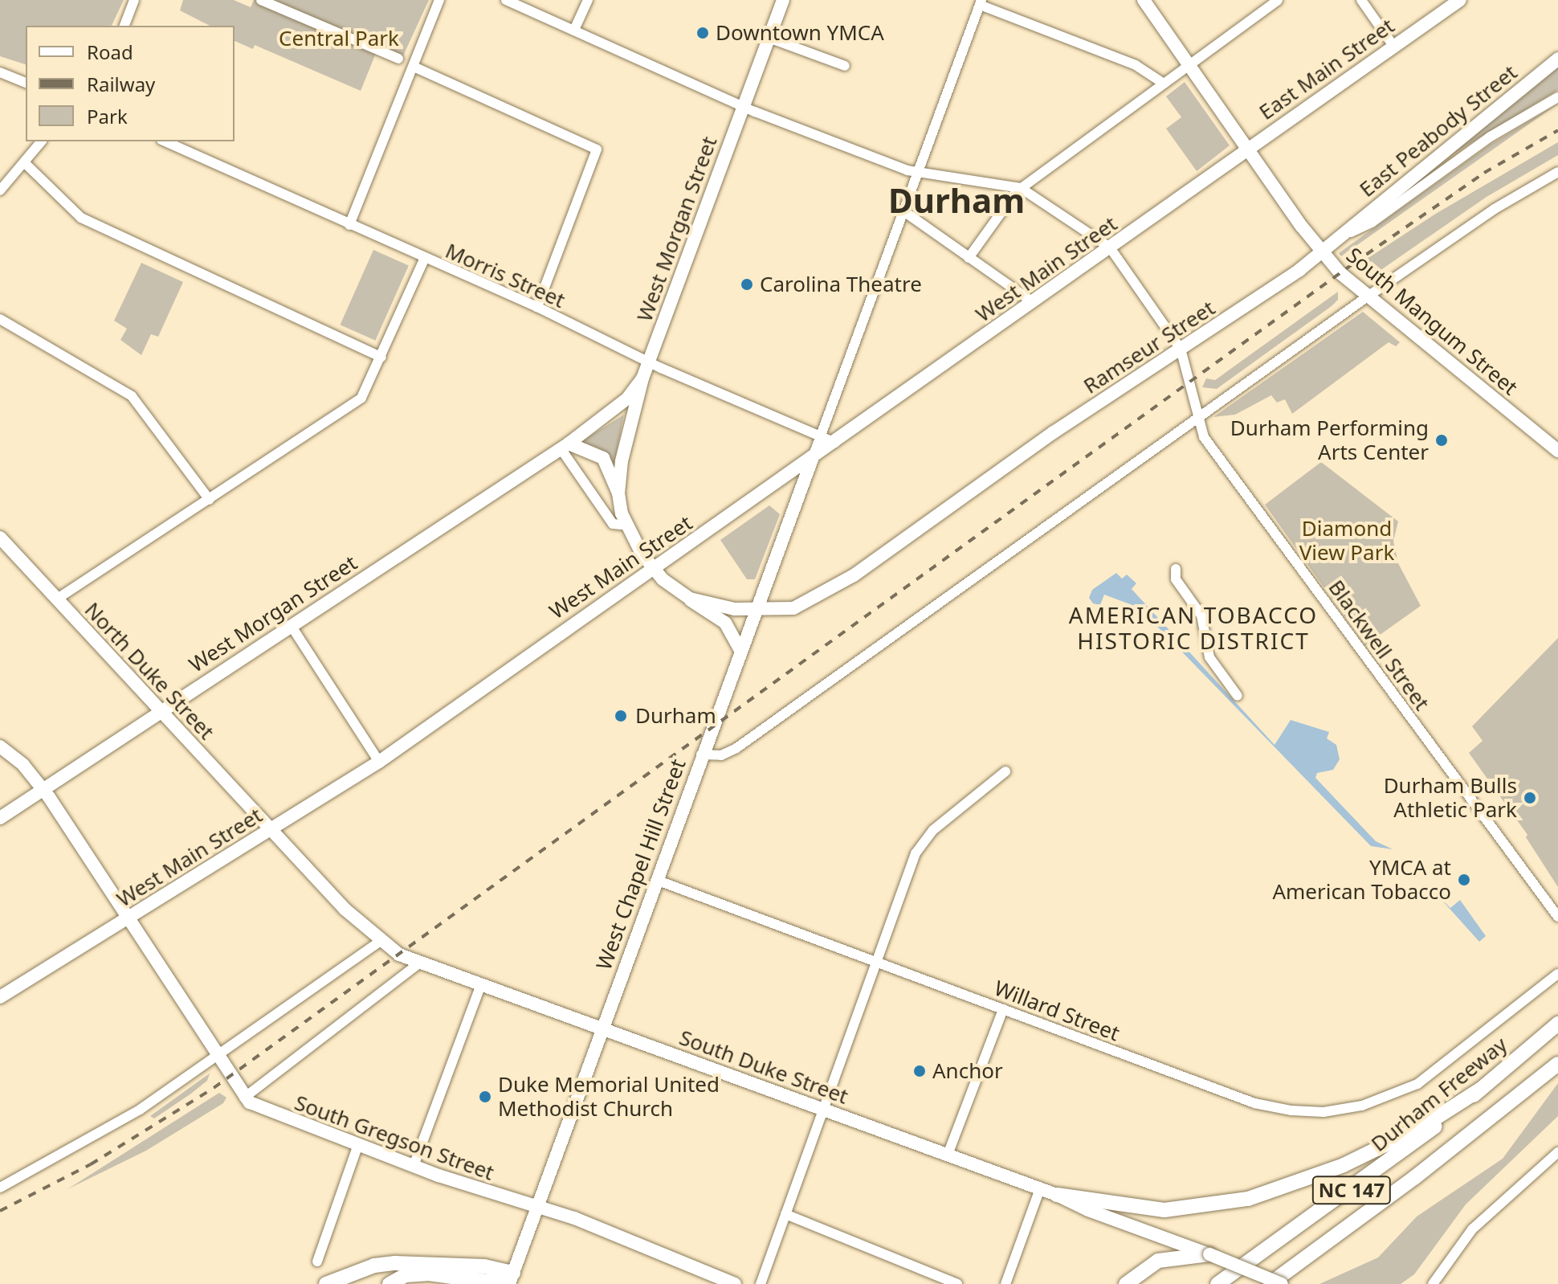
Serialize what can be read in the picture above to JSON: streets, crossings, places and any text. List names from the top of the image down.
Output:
{
  "streets": {
    "highway": ["Durham Freeway", "NC 147"],
    "main road": [
      "East Main Street",
      "East Peabody Street",
      "West Morgan Street",
      "West Main Street",
      "South Mangum Street",
      "Ramseur Street",
      "North Duke Street",
      "West Chapel Hill Street",
      "South Duke Street",
      "South Gregson Street"
    ],
    "street": ["Morris Street", "Blackwell Street", "Willard Street"]
  },
  "crossings": [
    ["East Main Street", "West Main Street"],
    ["East Main Street", "South Mangum Street"],
    ["East Peabody Street", "Ramseur Street"],
    ["West Morgan Street", "Morris Street"],
    ["West Morgan Street", "North Duke Street"],
    ["West Morgan Street", "South Gregson Street"],
    ["West Main Street", "Morris Street"],
    ["West Main Street", "South Mangum Street"],
    ["West Main Street", "North Duke Street"],
    ["West Main Street", "West Chapel Hill Street"],
    ["West Main Street", "South Duke Street"],
    ["West Main Street", "South Gregson Street"],
    ["South Mangum Street", "Ramseur Street"],
    ["Ramseur Street", "Blackwell Street"],
    ["Ramseur Street", "West Chapel Hill Street"],
    ["North Duke Street", "South Duke Street"],
    ["West Chapel Hill Street", "Willard Street"],
    ["West Chapel Hill Street", "South Duke Street"],
    ["West Chapel Hill Street", "South Gregson Street"]
  ],
  "districts": ["Durham", "AMERICAN TOBACCO HISTORIC DISTRICT"],
  "parks": ["Central Park", "Diamond View Park"],
  "places": [
    "Downtown YMCA",
    "Carolina Theatre",
    "Durham Performing Arts Center",
    "Durham",
    "Durham Bulls Athletic Park",
    "YMCA at American Tobacco",
    "Anchor",
    "Duke Memorial United Methodist Church"
  ],
  "legend": ["Road", "Railway", "Park"]
}
